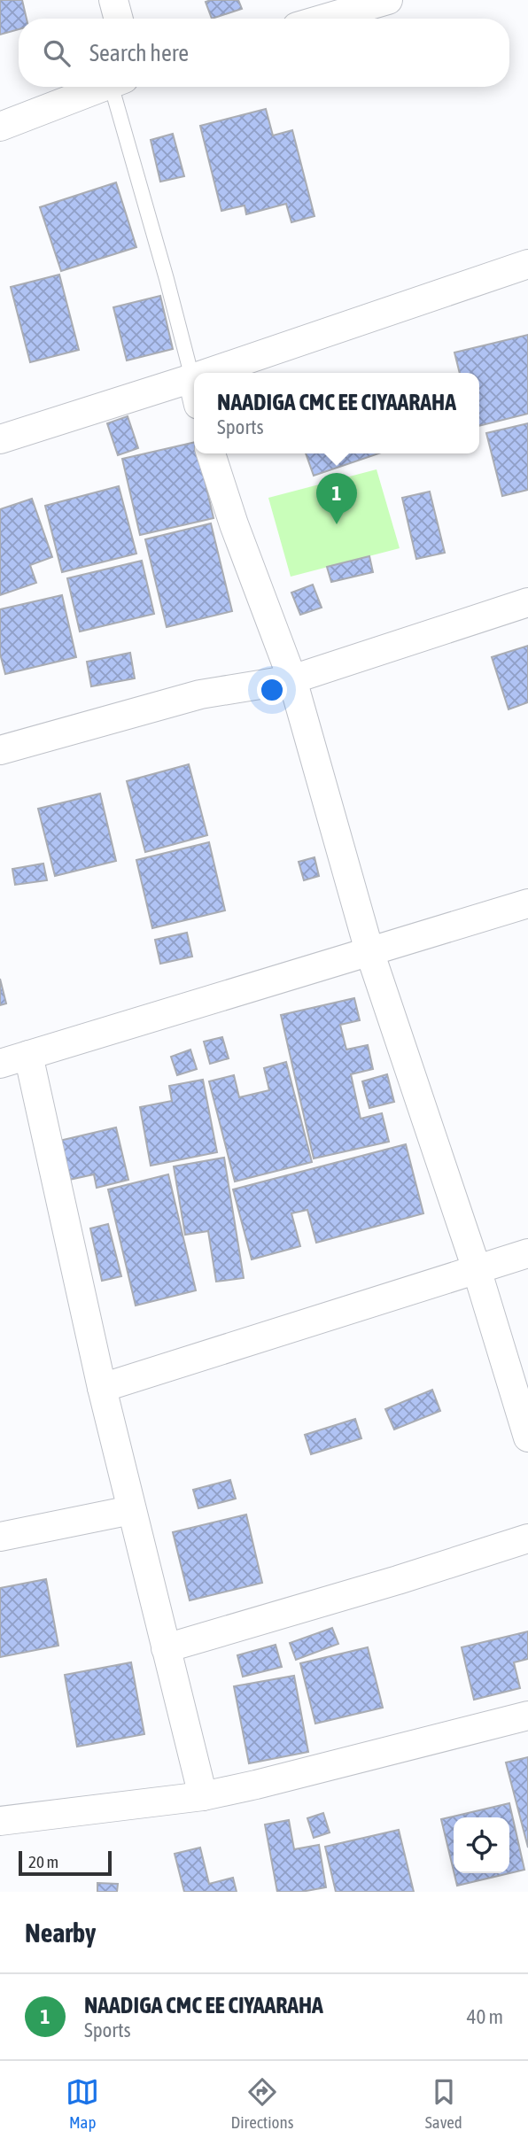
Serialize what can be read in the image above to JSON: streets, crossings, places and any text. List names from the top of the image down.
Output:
{
  "scale_bar": "20 m",
  "page": {
    "search": "Search here",
    "popup": ["NAADIGA CMC EE CIYAARAHA", "Sports"],
    "pins": "1",
    "scale": "20 m",
    "heading": "Nearby",
    "list": [
      {
        "mark": "1",
        "name": "NAADIGA CMC EE CIYAARAHA",
        "note": "Sports",
        "value": "40 m"
      }
    ],
    "nav": ["Map", "Directions", "Saved"]
  }
}
